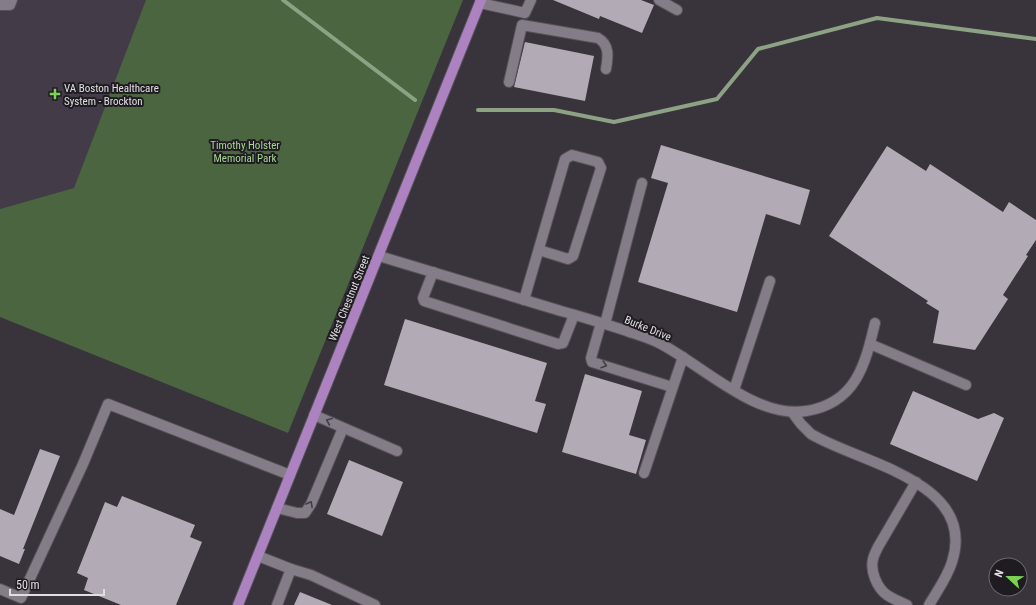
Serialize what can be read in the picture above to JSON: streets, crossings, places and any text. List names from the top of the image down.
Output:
{
  "streets": {
    "main road": ["West Chestnut Street"],
    "street": ["Burke Drive"]
  },
  "crossings": [
    ["West Chestnut Street", "Burke Drive"]
  ],
  "parks": ["Timothy Holster Memorial Park"],
  "places": {
    "health": ["VA Boston Healthcare System - Brockton"]
  },
  "scale_bar": "50 m",
  "north": "left"
}
